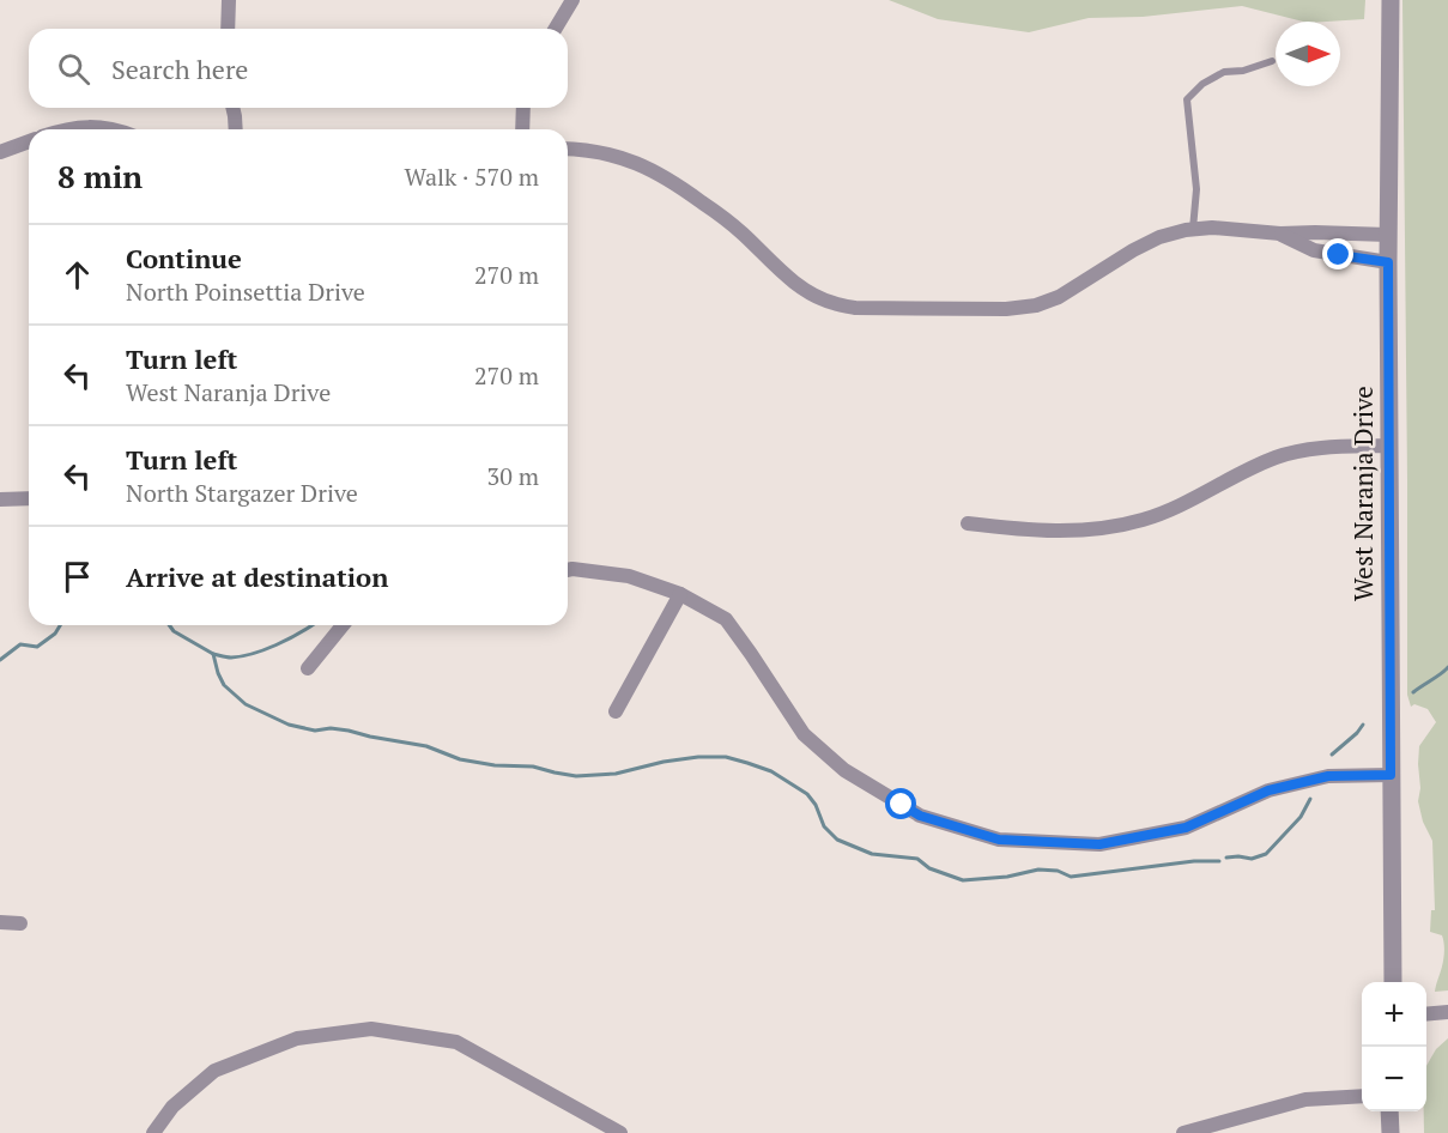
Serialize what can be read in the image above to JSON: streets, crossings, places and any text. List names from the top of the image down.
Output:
{
  "streets": {
    "street": ["West Naranja Drive"]
  },
  "north": "right",
  "page": {
    "search": "Search here",
    "heading": ["8 min", "Walk · 570 m"],
    "list": [
      ["Continue", "North Poinsettia Drive", "270 m"],
      ["Turn left", "West Naranja Drive", "270 m"],
      ["Turn left", "North Stargazer Drive", "30 m"],
      "Arrive at destination"
    ],
    "map_buttons": ["+", "−"]
  }
}
